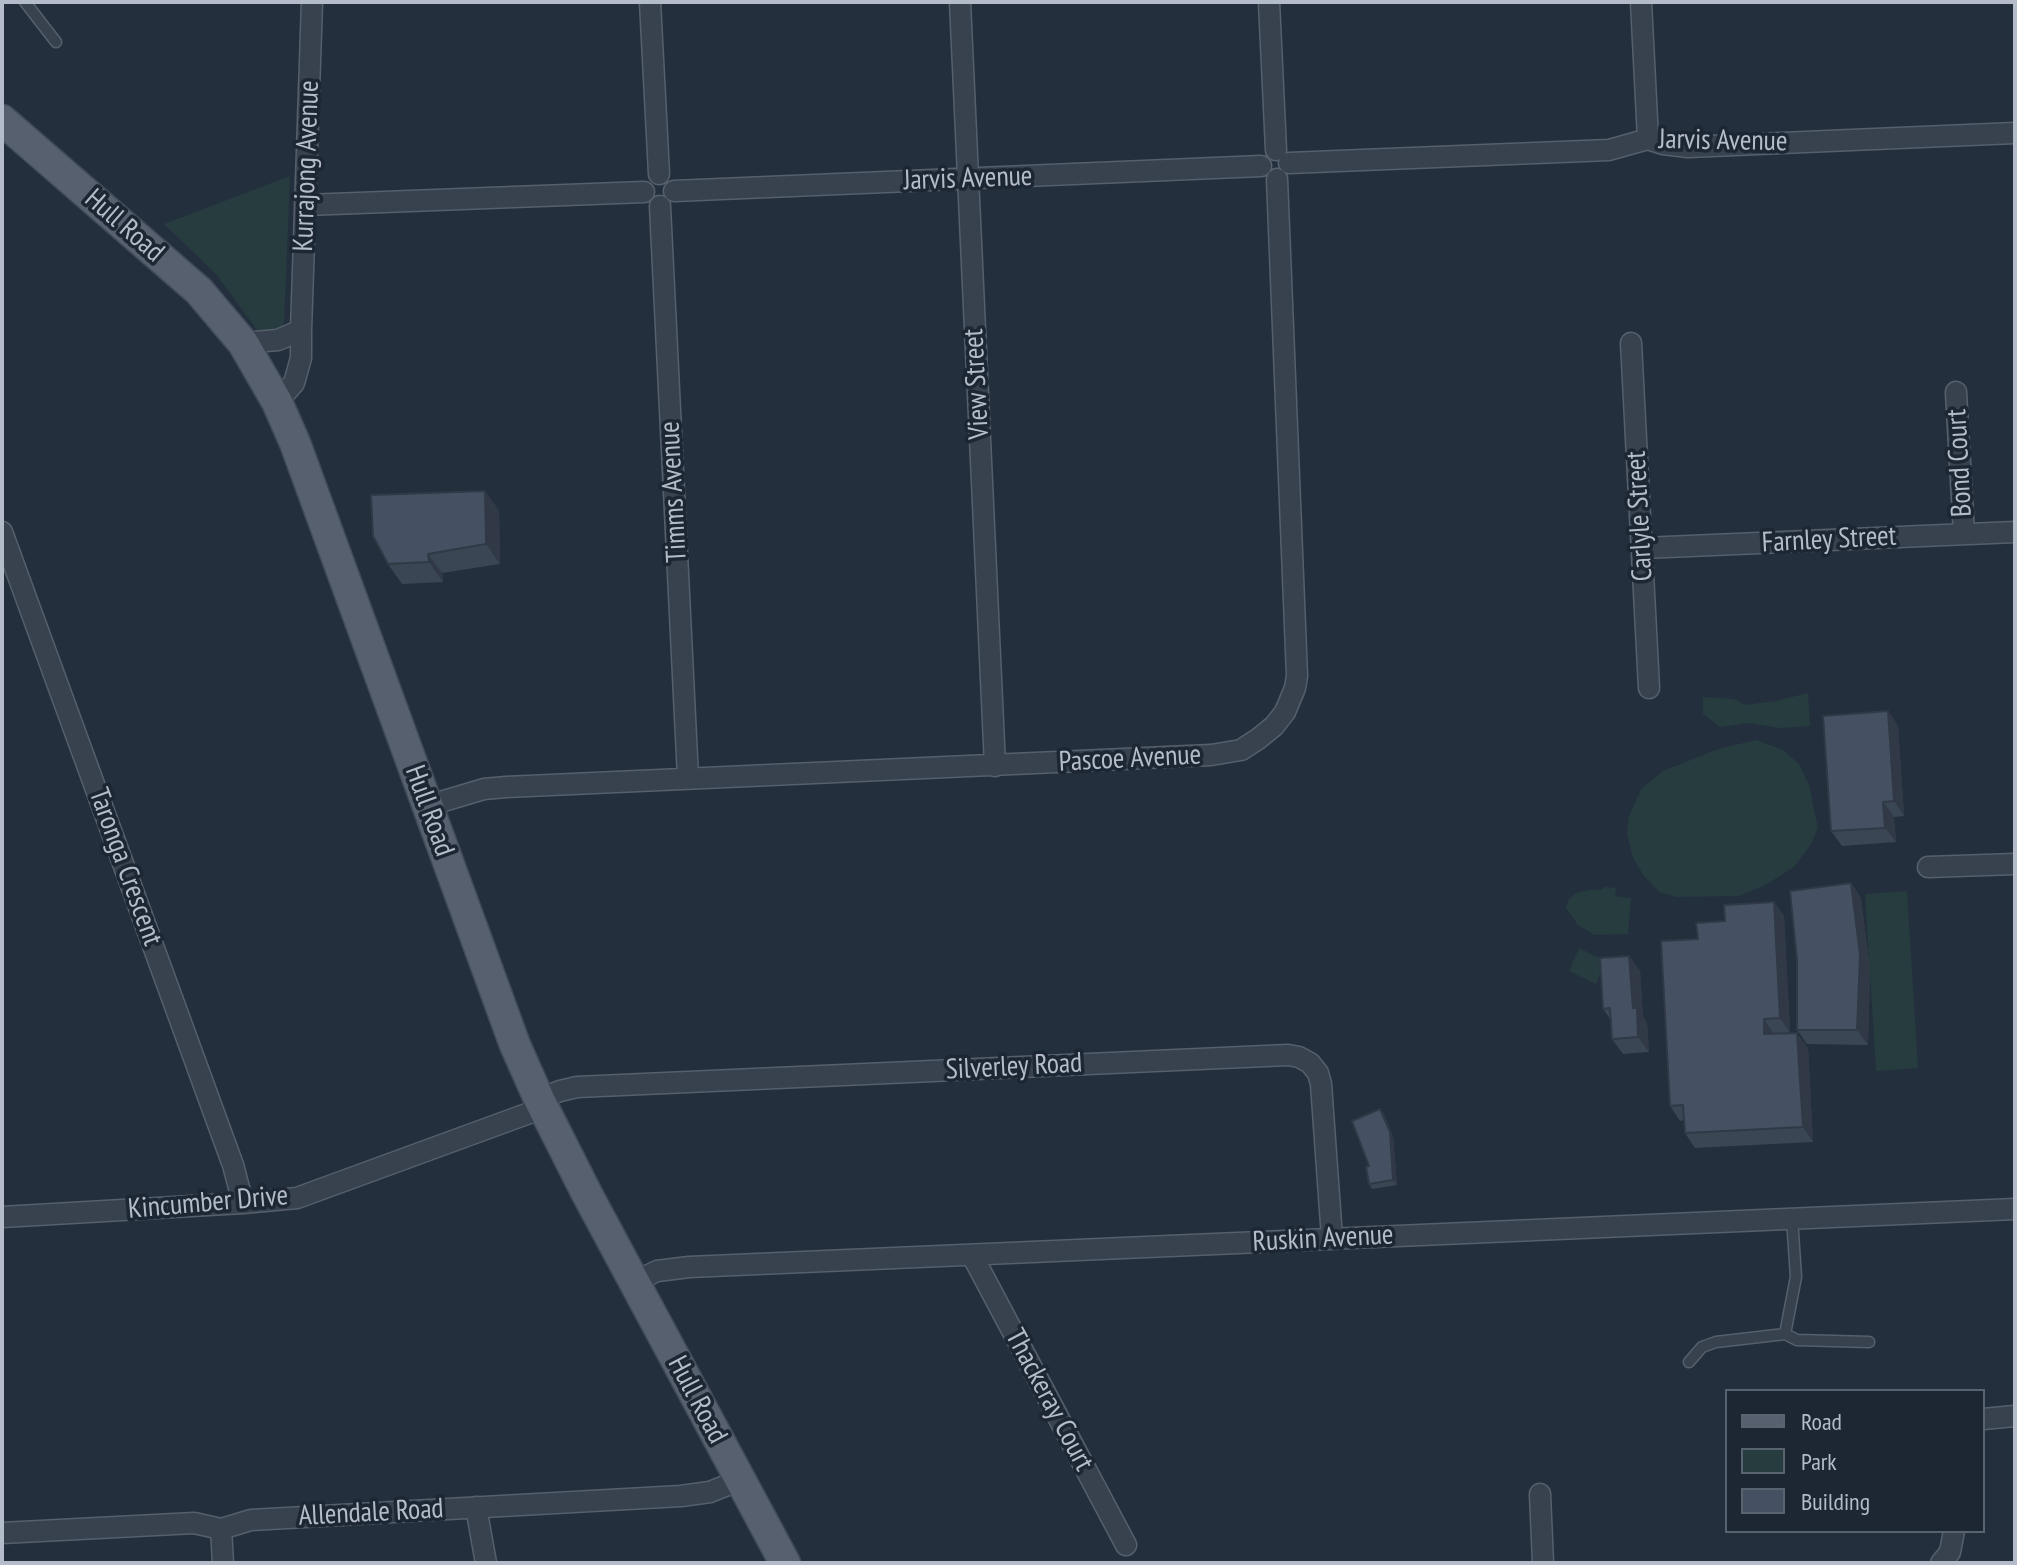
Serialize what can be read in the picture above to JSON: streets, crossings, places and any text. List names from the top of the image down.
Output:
{
  "streets": {
    "main road": ["Hull Road"],
    "street": [
      "Jarvis Avenue",
      "Kurrajong Avenue",
      "View Street",
      "Bond Court",
      "Timms Avenue",
      "Carlyle Street",
      "Farnley Street",
      "Pascoe Avenue",
      "Taronga Crescent",
      "Silverley Road",
      "Kincumber Drive",
      "Ruskin Avenue",
      "Thackeray Court",
      "Allendale Road"
    ]
  },
  "crossings": [
    ["Jarvis Avenue", "View Street"],
    ["Jarvis Avenue", "Timms Avenue"],
    ["Jarvis Avenue", "Pascoe Avenue"],
    ["Kurrajong Avenue", "Hull Road"],
    ["Hull Road", "Pascoe Avenue"],
    ["Hull Road", "Silverley Road"],
    ["Hull Road", "Kincumber Drive"],
    ["Hull Road", "Ruskin Avenue"],
    ["Hull Road", "Allendale Road"],
    ["View Street", "Pascoe Avenue"],
    ["Bond Court", "Farnley Street"],
    ["Timms Avenue", "Pascoe Avenue"],
    ["Carlyle Street", "Farnley Street"],
    ["Taronga Crescent", "Kincumber Drive"],
    ["Silverley Road", "Kincumber Drive"],
    ["Silverley Road", "Ruskin Avenue"],
    ["Ruskin Avenue", "Thackeray Court"]
  ],
  "legend": ["Road", "Park", "Building"]
}
